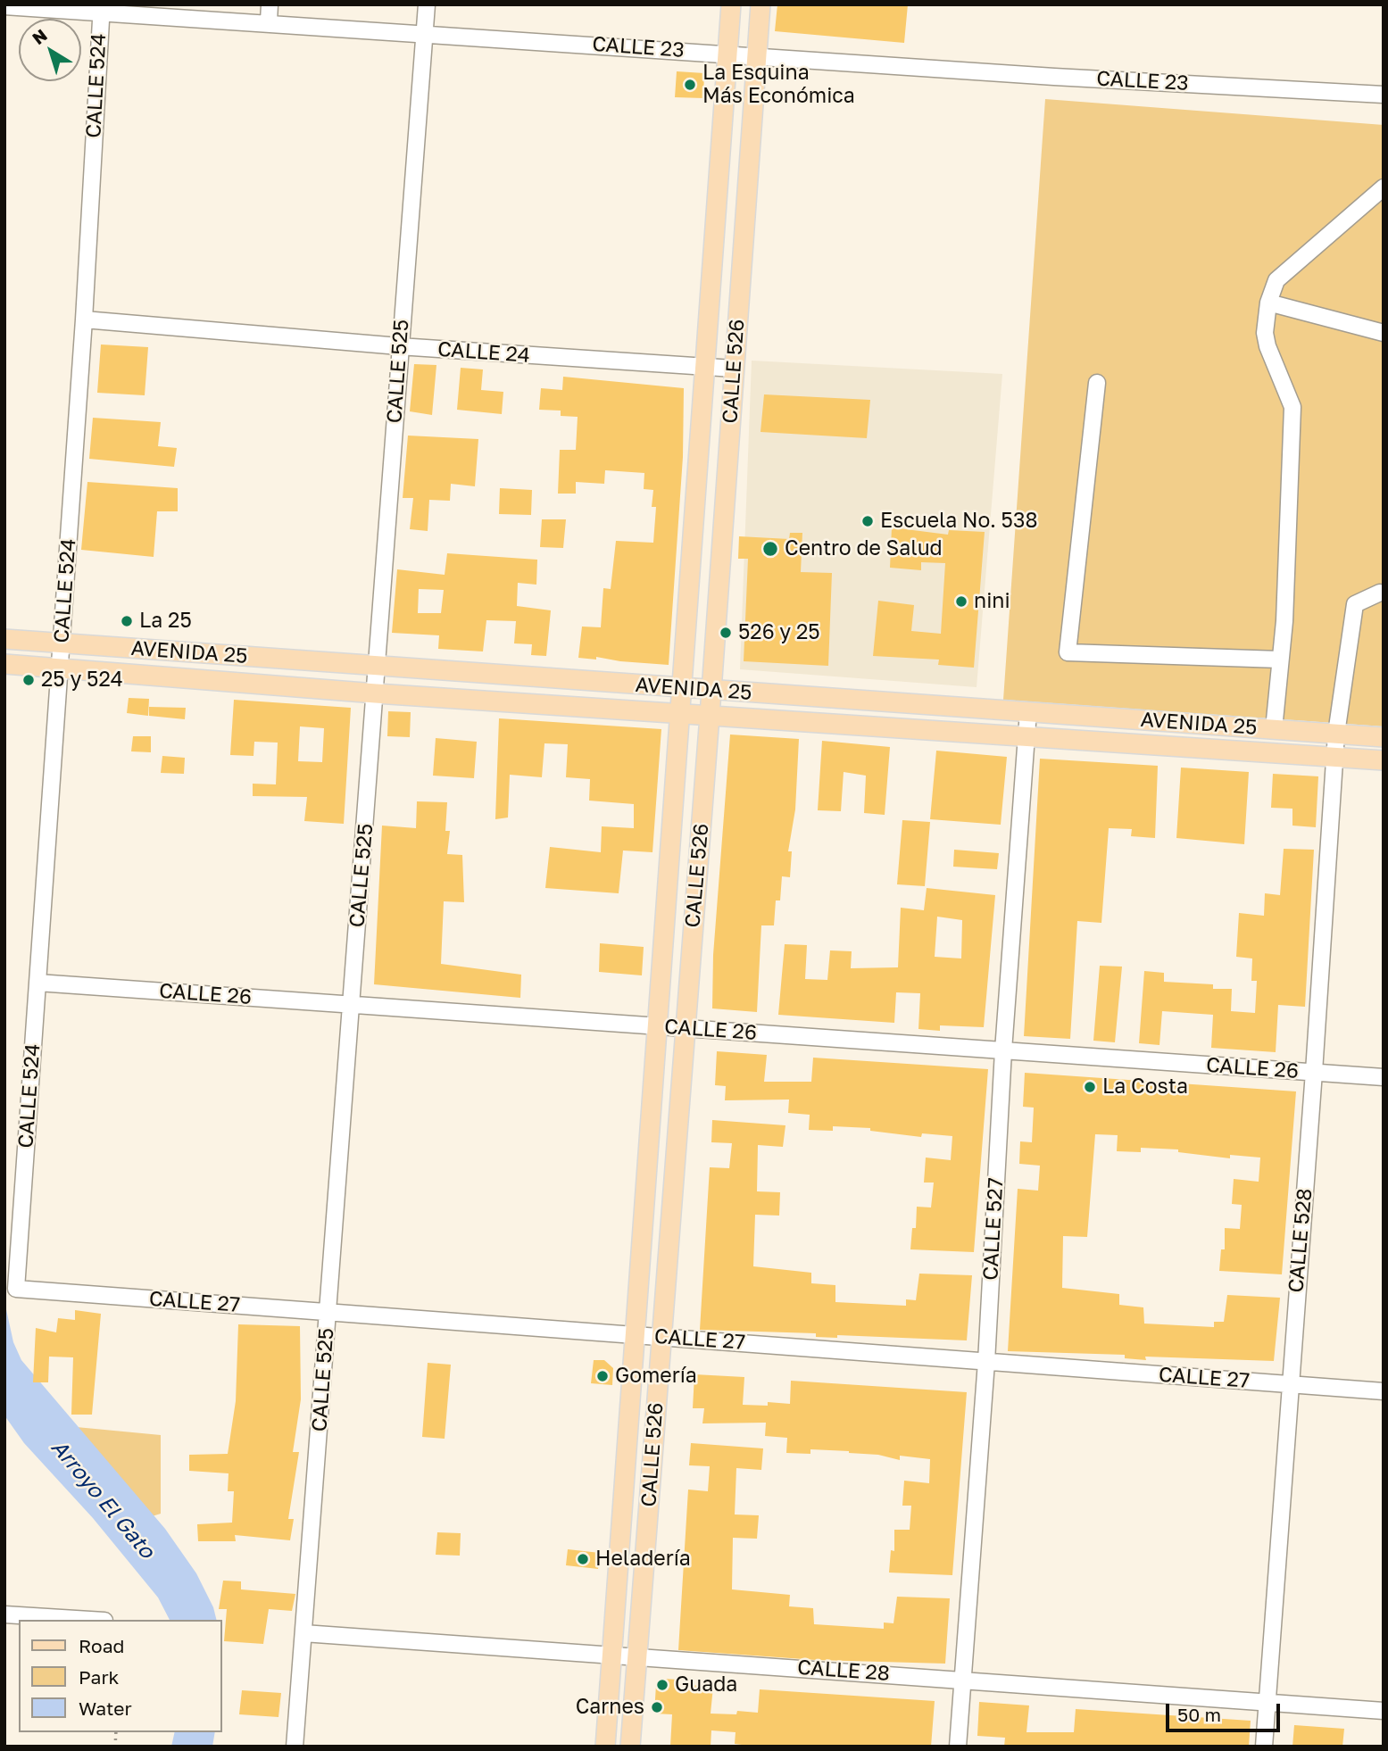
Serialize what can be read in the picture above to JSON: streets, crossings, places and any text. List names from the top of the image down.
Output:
{
  "streets": {
    "main road": ["CALLE 526", "AVENIDA 25"],
    "street": [
      "CALLE 23",
      "CALLE 524",
      "CALLE 24",
      "CALLE 525",
      "CALLE 26",
      "CALLE 527",
      "CALLE 528",
      "CALLE 27",
      "CALLE 28"
    ]
  },
  "crossings": [
    ["CALLE 23", "CALLE 524"],
    ["CALLE 23", "CALLE 525"],
    ["CALLE 23", "CALLE 526"],
    ["CALLE 524", "CALLE 24"],
    ["CALLE 524", "AVENIDA 25"],
    ["CALLE 524", "CALLE 26"],
    ["CALLE 524", "CALLE 27"],
    ["CALLE 24", "CALLE 525"],
    ["CALLE 24", "CALLE 526"],
    ["CALLE 525", "AVENIDA 25"],
    ["CALLE 525", "CALLE 26"],
    ["CALLE 525", "CALLE 27"],
    ["CALLE 525", "CALLE 28"],
    ["CALLE 526", "AVENIDA 25"],
    ["CALLE 526", "CALLE 26"],
    ["CALLE 526", "CALLE 27"],
    ["CALLE 526", "CALLE 28"],
    ["AVENIDA 25", "CALLE 527"],
    ["AVENIDA 25", "CALLE 528"],
    ["CALLE 26", "CALLE 527"],
    ["CALLE 26", "CALLE 528"],
    ["CALLE 527", "CALLE 27"],
    ["CALLE 527", "CALLE 28"],
    ["CALLE 528", "CALLE 27"],
    ["CALLE 528", "CALLE 28"]
  ],
  "water": ["Arroyo El Gato"],
  "places": [
    "La Esquina Más Económica",
    "Escuela No. 538",
    "Centro de Salud",
    "nini",
    "La 25",
    "526 y 25",
    "25 y 524",
    "La Costa",
    "Gomería",
    "Heladería",
    "Guada",
    "Carnes"
  ],
  "legend": ["Road", "Park", "Water"],
  "scale_bar": "50 m",
  "north": "top left"
}
